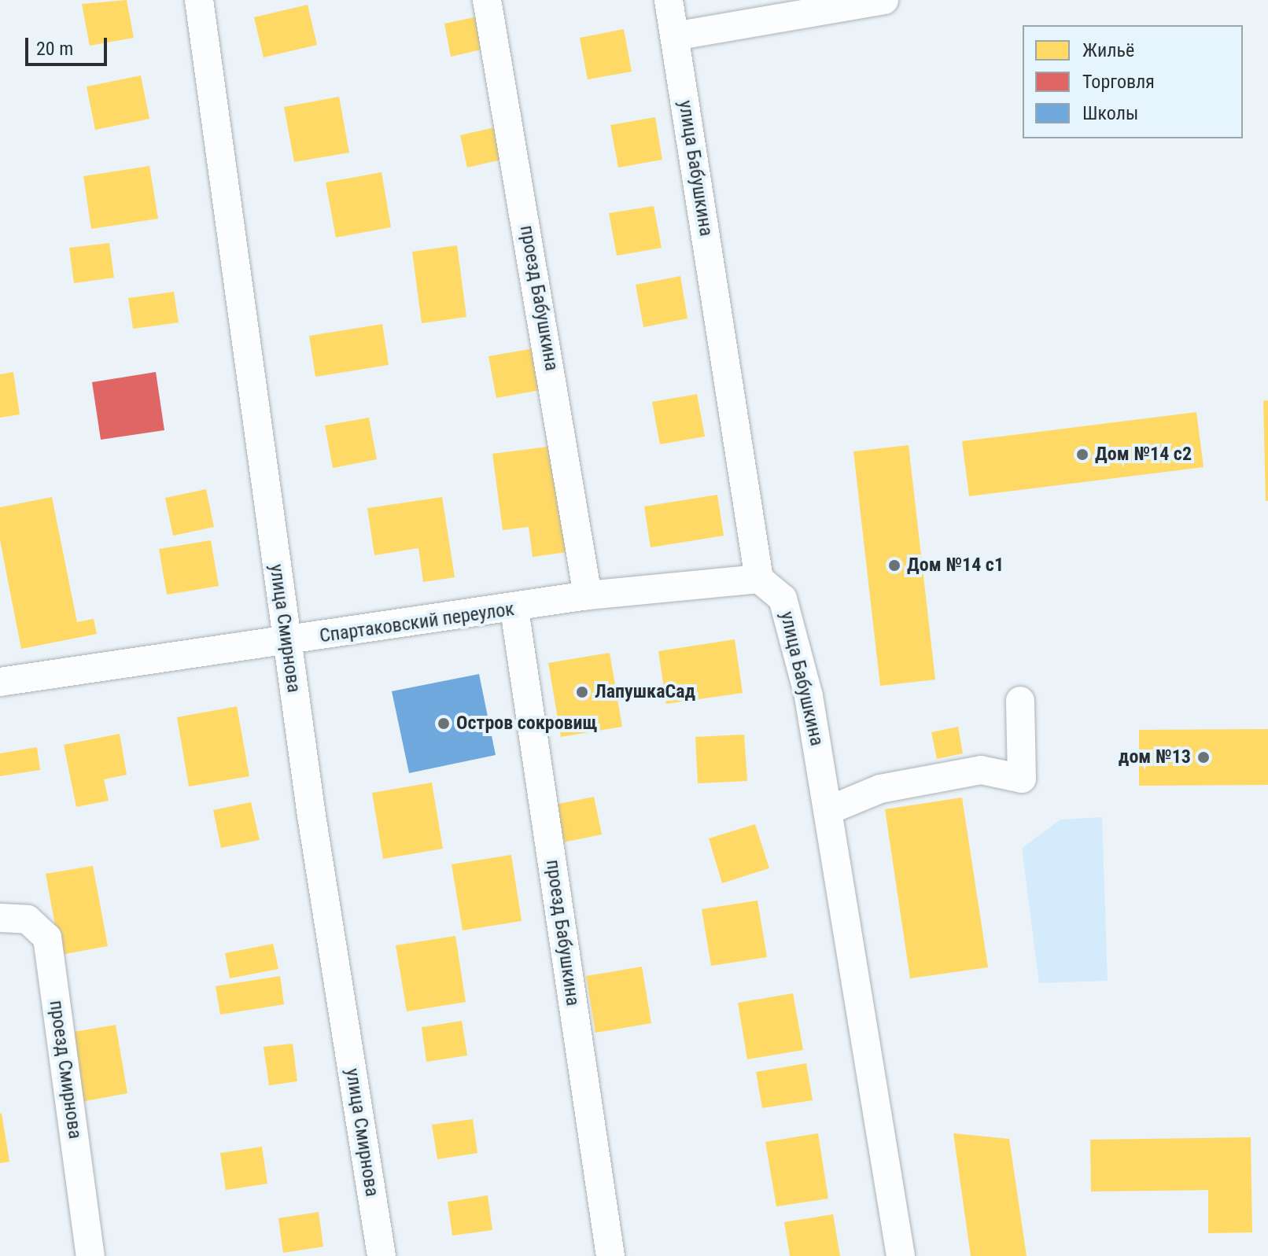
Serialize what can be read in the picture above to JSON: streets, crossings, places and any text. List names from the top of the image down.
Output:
{
  "streets": {
    "street": [
      "улица Бабушкина",
      "проезд Бабушкина",
      "Спартаковский переулок",
      "улица Смирнова",
      "проезд Смирнова"
    ]
  },
  "crossings": [
    ["улица Бабушкина", "Спартаковский переулок"],
    ["проезд Бабушкина", "Спартаковский переулок"],
    ["Спартаковский переулок", "улица Смирнова"]
  ],
  "places": [
    "Дом №14 с2",
    "Дом №14 с1",
    "ЛапушкаСад",
    "Остров сокровищ",
    "дом №13"
  ],
  "legend": ["Жильё", "Торговля", "Школы"],
  "scale_bar": "20 m"
}
